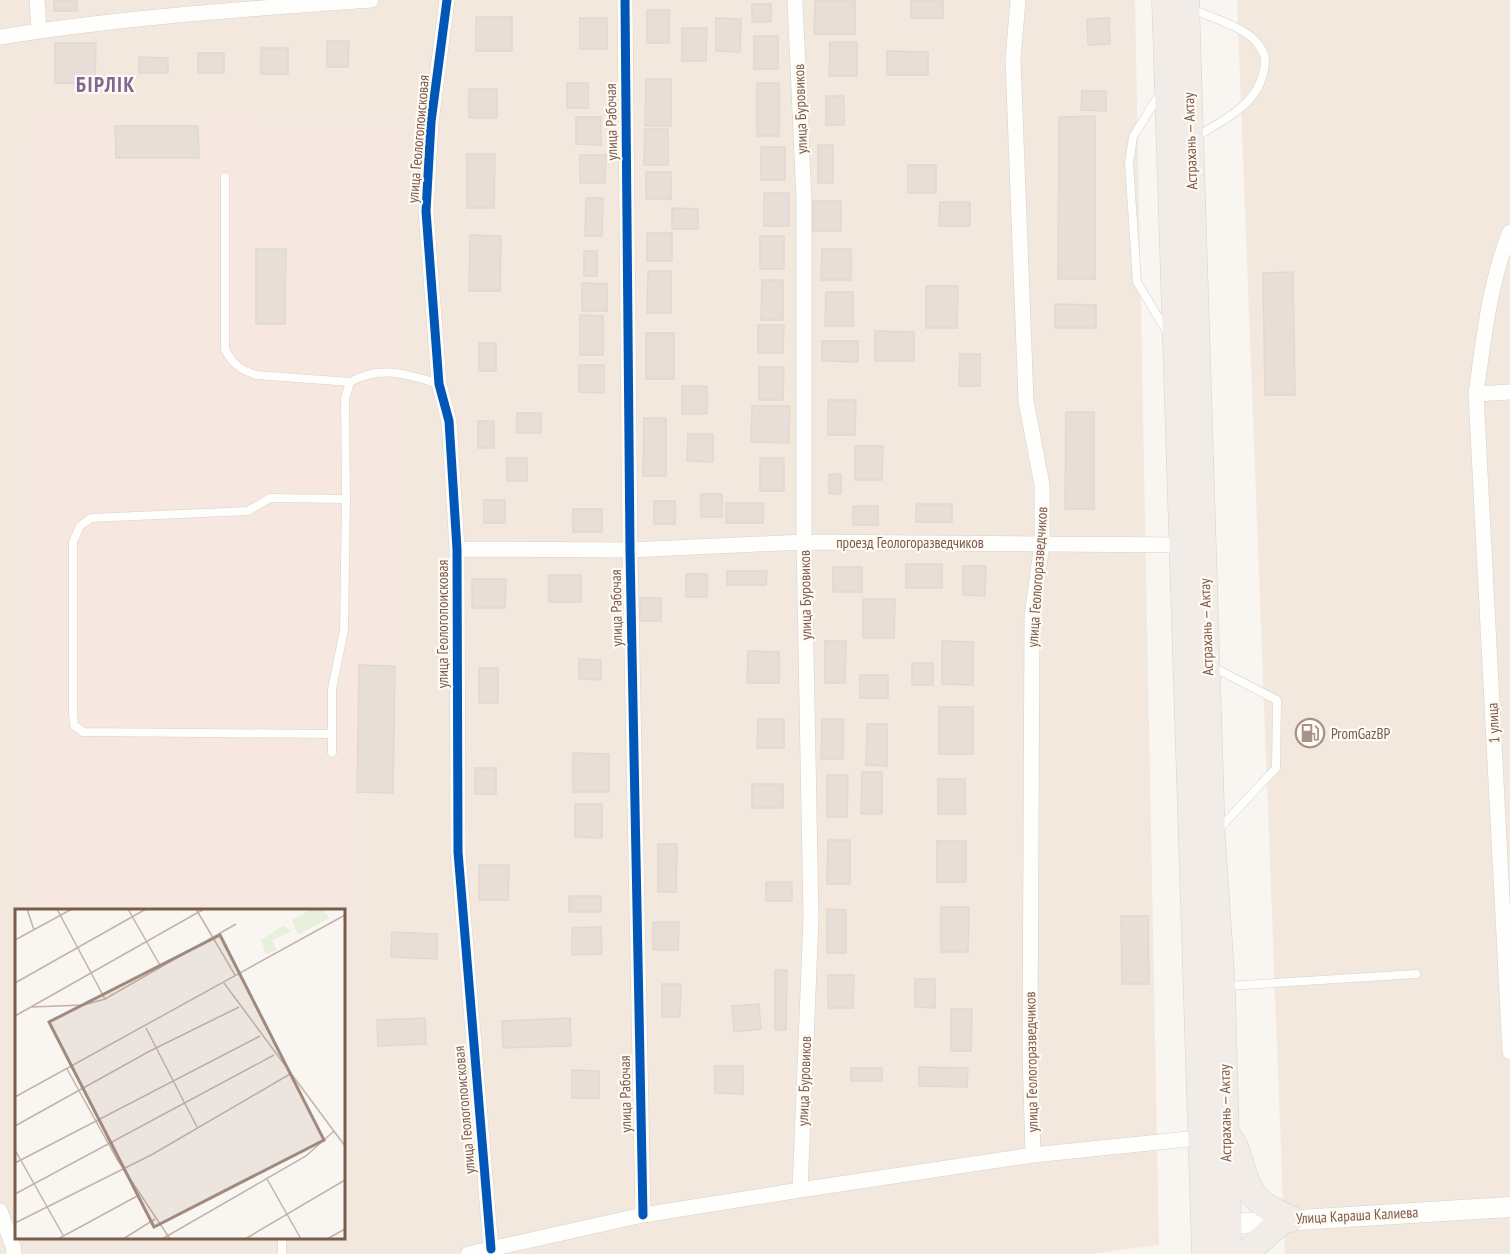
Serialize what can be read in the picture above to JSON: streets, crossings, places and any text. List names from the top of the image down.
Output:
{
  "streets": {
    "highway": ["Астрахань — Актау"],
    "street": [
      "улица Буровиков",
      "улица Рабочая",
      "улица Геологопоисковая",
      "проезд Геологоразведчиков",
      "улица Геологоразведчиков",
      "1 улица",
      "Улица Караша Калиева"
    ]
  },
  "crossings": [
    ["улица Буровиков", "проезд Геологоразведчиков"],
    ["улица Рабочая", "проезд Геологоразведчиков"],
    ["улица Геологопоисковая", "проезд Геологоразведчиков"],
    ["Астрахань — Актау", "проезд Геологоразведчиков"],
    ["Астрахань — Актау", "Улица Караша Калиева"],
    ["проезд Геологоразведчиков", "улица Геологоразведчиков"]
  ],
  "districts": ["БІРЛІК"],
  "places": {
    "fuel station": ["PromGazBP"]
  }
}
